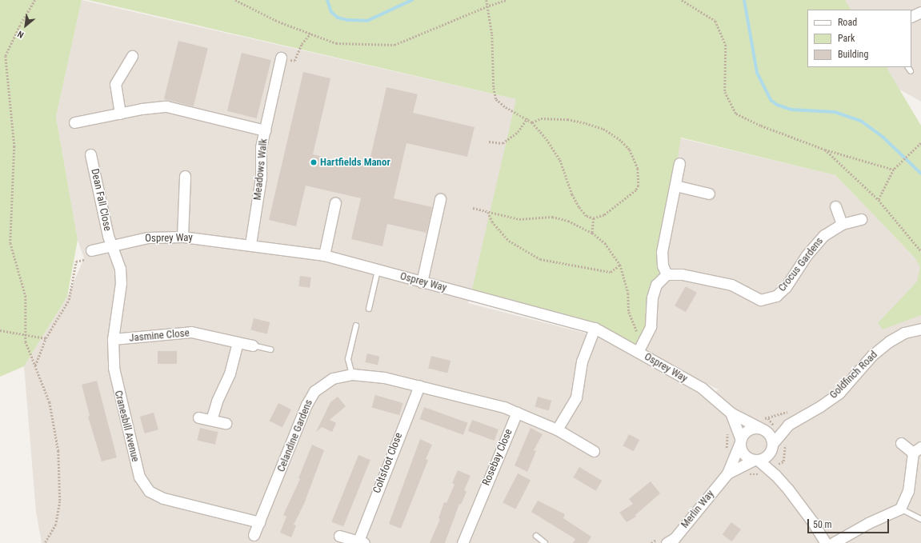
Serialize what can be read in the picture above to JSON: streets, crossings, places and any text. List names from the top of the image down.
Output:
{
  "streets": {
    "street": [
      "Meadows Walk",
      "Dean Fall Close",
      "Osprey Way",
      "Crocus Gardens",
      "Jasmine Close",
      "Goldfinch Road",
      "Cranesbill Avenue",
      "Celandine Gardens",
      "Rosebay Close",
      "Coltsfoot Close",
      "Merlin Way"
    ]
  },
  "crossings": [
    ["Meadows Walk", "Osprey Way"],
    ["Dean Fall Close", "Osprey Way"],
    ["Dean Fall Close", "Cranesbill Avenue"],
    ["Osprey Way", "Goldfinch Road"],
    ["Osprey Way", "Cranesbill Avenue"],
    ["Osprey Way", "Merlin Way"],
    ["Jasmine Close", "Cranesbill Avenue"],
    ["Goldfinch Road", "Merlin Way"],
    ["Cranesbill Avenue", "Celandine Gardens"],
    ["Celandine Gardens", "Rosebay Close"],
    ["Celandine Gardens", "Coltsfoot Close"]
  ],
  "places": ["Hartfields Manor"],
  "legend": ["Road", "Park", "Building"],
  "scale_bar": "50 m",
  "north": "bottom left"
}
